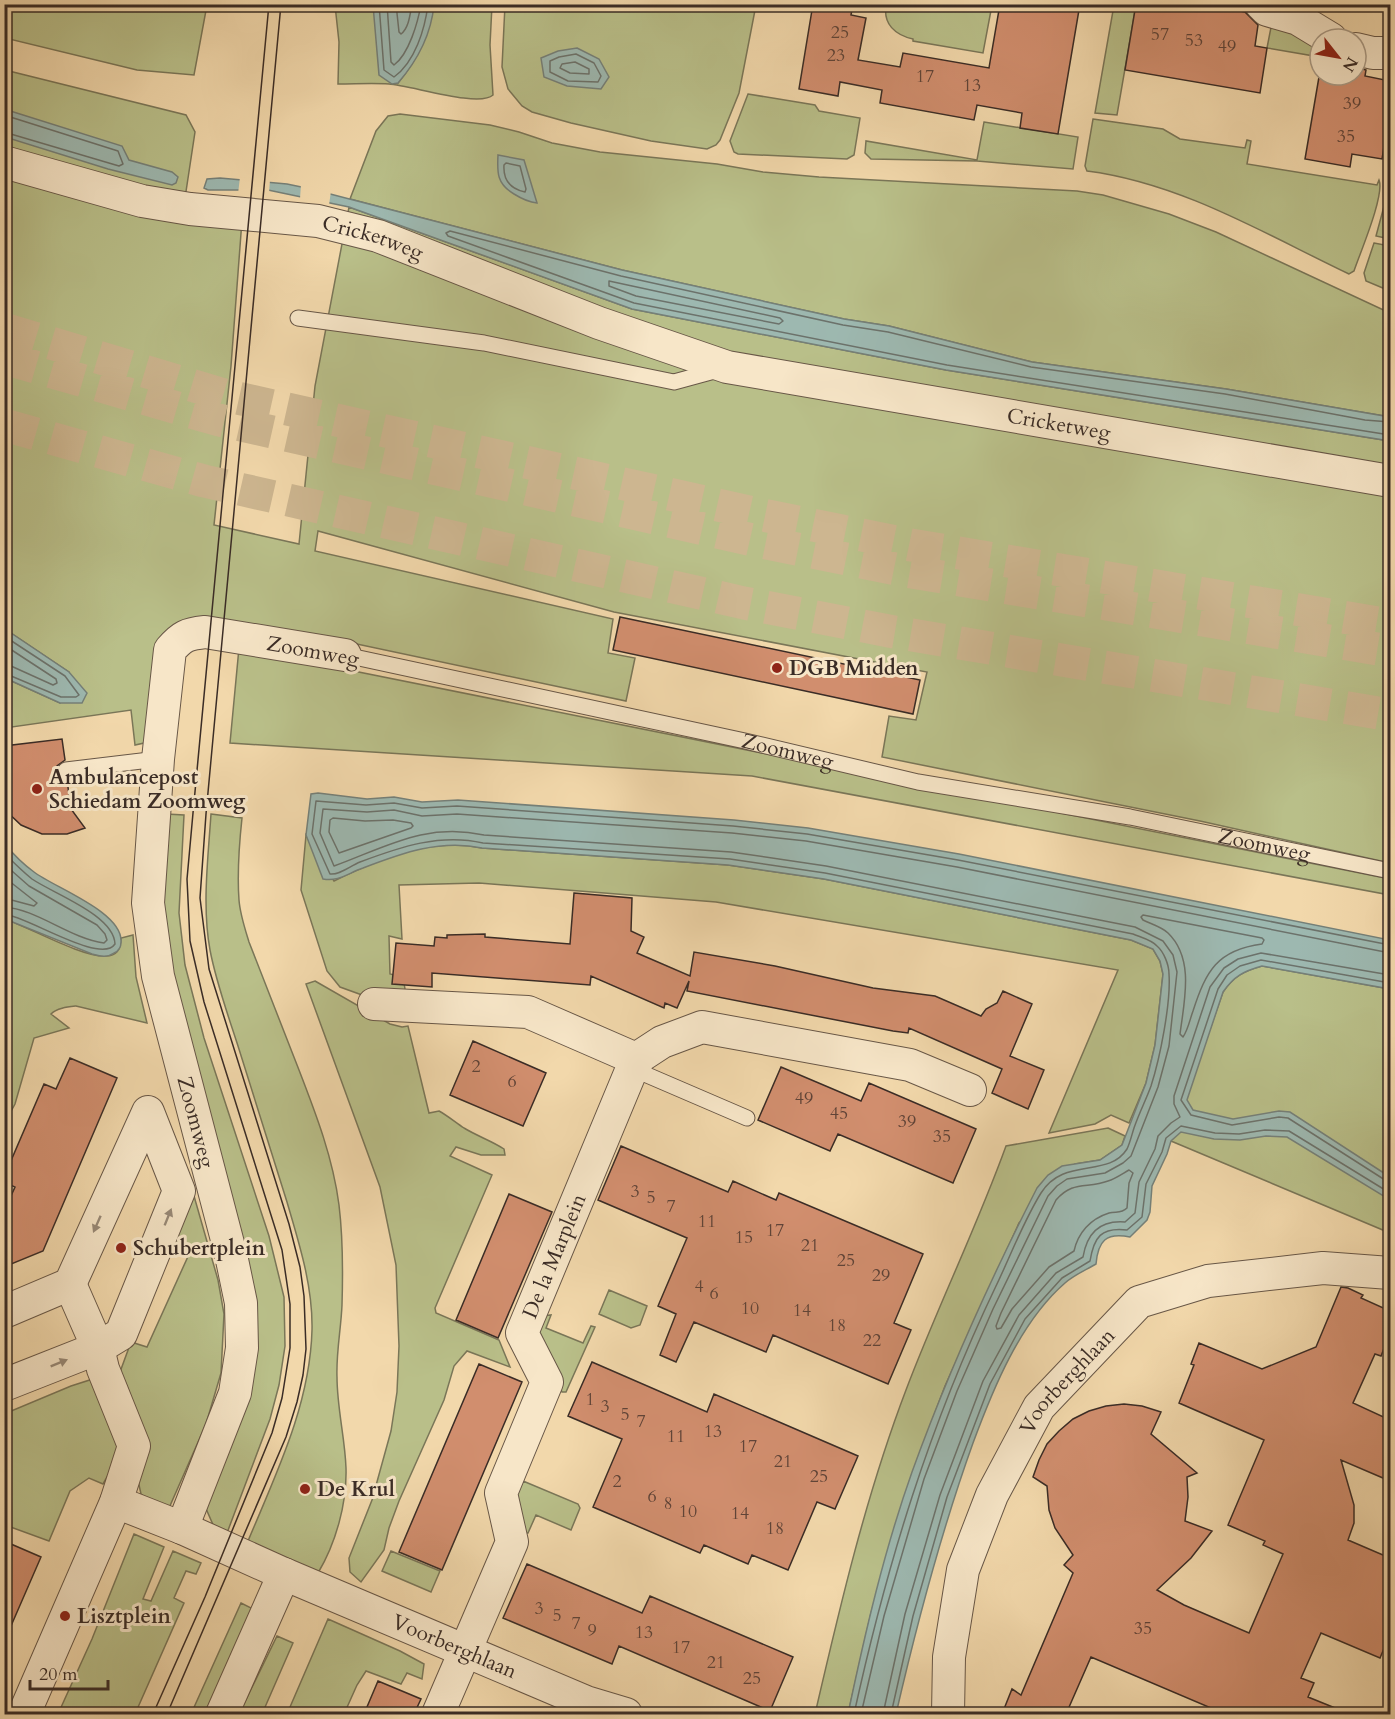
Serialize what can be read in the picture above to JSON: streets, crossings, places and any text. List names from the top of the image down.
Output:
{
  "streets": {
    "street": [
      "Cricketweg",
      "Zoomweg",
      "De la Marplein",
      "Voorberghlaan"
    ]
  },
  "crossings": [
    ["Zoomweg", "Voorberghlaan"],
    ["De la Marplein", "Voorberghlaan"]
  ],
  "places": [
    "DGB Midden",
    "Ambulancepost Schiedam Zoomweg",
    "Schubertplein",
    "De Krul",
    "Lisztplein"
  ],
  "house_numbers": [
    "25",
    "57",
    "53",
    "49",
    "23",
    "17",
    "13",
    "39",
    "35",
    "2",
    "6",
    "49",
    "45",
    "39",
    "35",
    "3",
    "5",
    "7",
    "11",
    "17",
    "15",
    "21",
    "25",
    "29",
    "4",
    "6",
    "10",
    "14",
    "18",
    "22",
    "1",
    "3",
    "5",
    "7",
    "13",
    "11",
    "17",
    "21",
    "25",
    "2",
    "6",
    "8",
    "10",
    "14",
    "18",
    "3",
    "5",
    "7",
    "35",
    "9",
    "13",
    "17",
    "21",
    "25"
  ],
  "scale_bar": "20 m",
  "north": "bottom right"
}
